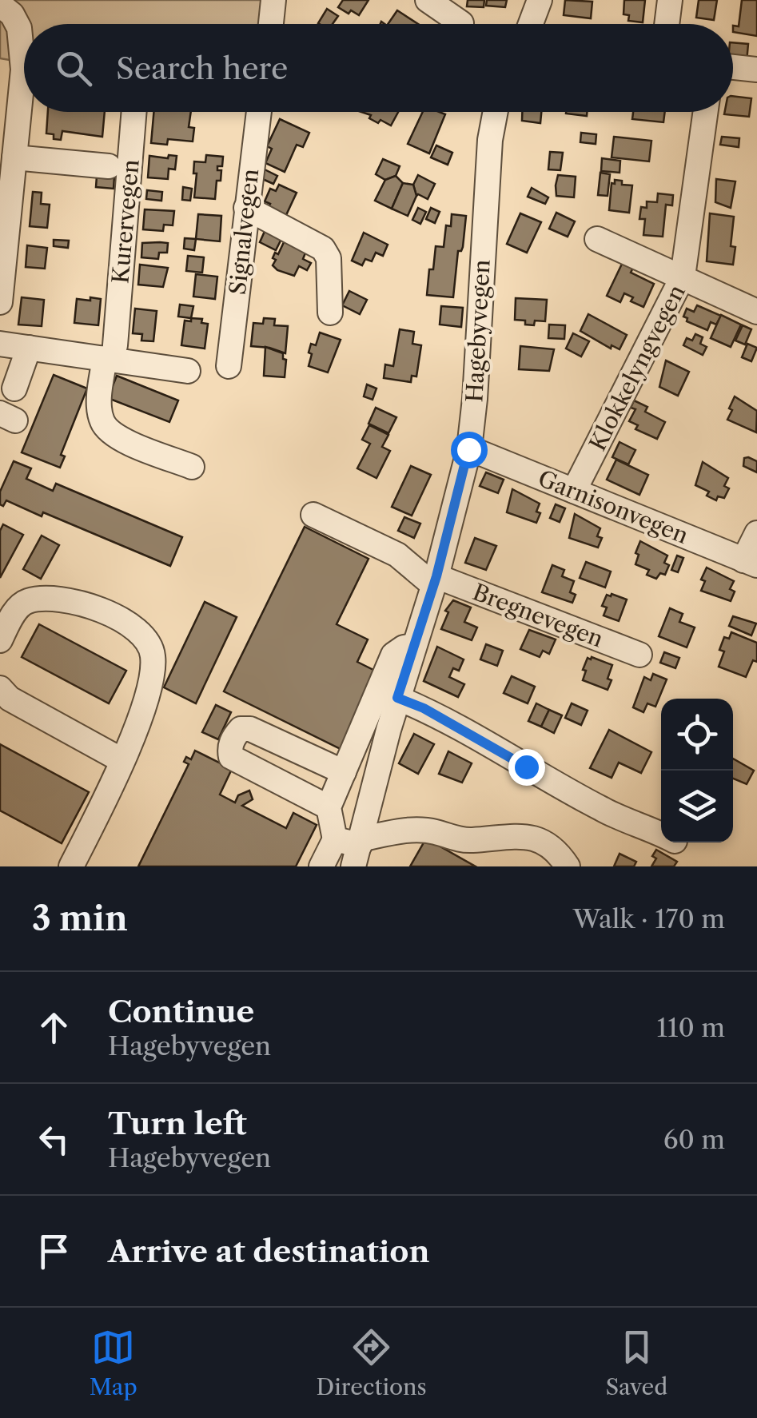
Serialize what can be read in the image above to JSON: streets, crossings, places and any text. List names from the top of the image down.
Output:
{
  "streets": {
    "street": [
      "Kurervegen",
      "Signalvegen",
      "Hagebyvegen",
      "Klokkelyngvegen",
      "Garnisonvegen",
      "Bregnevegen"
    ]
  },
  "crossings": [
    ["Hagebyvegen", "Garnisonvegen"],
    ["Hagebyvegen", "Bregnevegen"],
    ["Klokkelyngvegen", "Garnisonvegen"]
  ],
  "page": {
    "search": "Search here",
    "heading": ["3 min", "Walk · 170 m"],
    "list": [
      ["Continue", "Hagebyvegen", "110 m"],
      ["Turn left", "Hagebyvegen", "60 m"],
      "Arrive at destination"
    ],
    "nav": ["Map", "Directions", "Saved"]
  }
}
